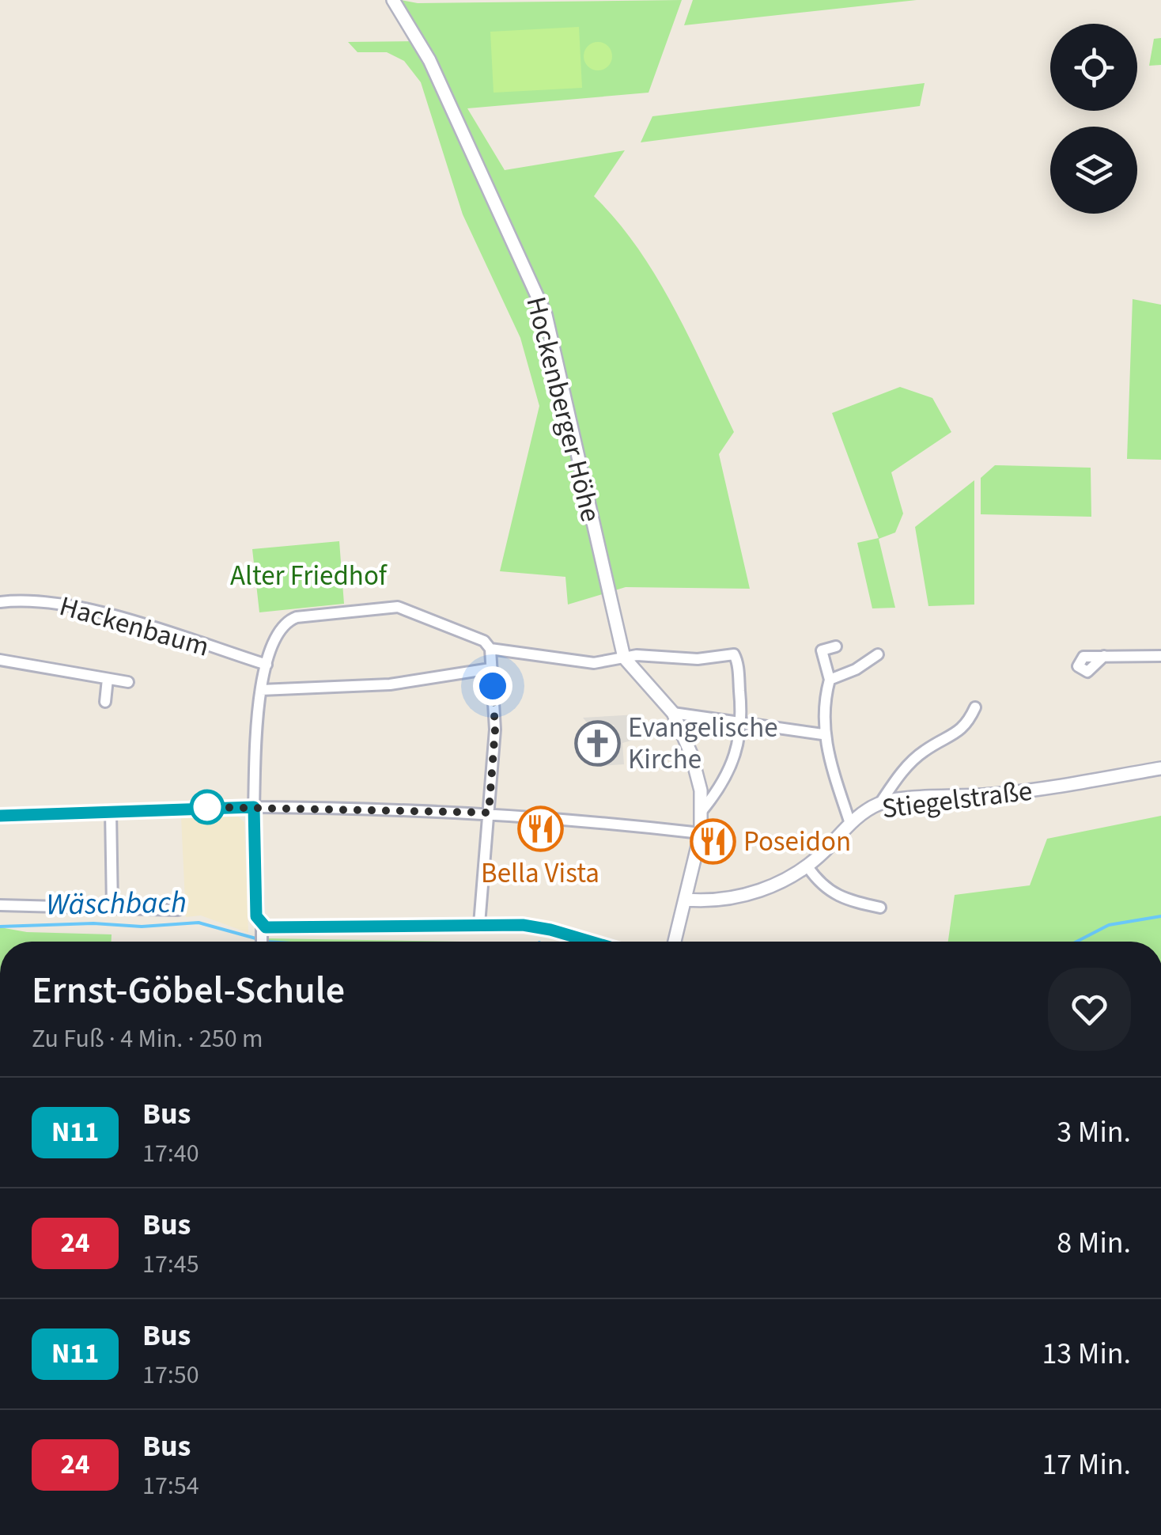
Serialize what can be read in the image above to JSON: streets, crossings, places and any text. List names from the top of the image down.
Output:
{
  "streets": {
    "street": ["Hockenberger Höhe", "Hackenbaum", "Stiegelstraße"]
  },
  "water": ["Wäschbach"],
  "parks": ["Alter Friedhof"],
  "places": {
    "church": ["Evangelische Kirche"],
    "restaurant": ["Bella Vista", "Poseidon"]
  },
  "lines": ["bus line N11"],
  "page": {
    "heading": ["Ernst-Göbel-Schule", "Zu Fuß · 4 Min. · 250 m"],
    "list": [
      {
        "mark": "N11",
        "name": "Bus",
        "note": "17:40",
        "value": "3 Min."
      },
      {
        "mark": "24",
        "name": "Bus",
        "note": "17:45",
        "value": "8 Min."
      },
      {
        "mark": "N11",
        "name": "Bus",
        "note": "17:50",
        "value": "13 Min."
      },
      {
        "mark": "24",
        "name": "Bus",
        "note": "17:54",
        "value": "17 Min."
      }
    ]
  }
}
